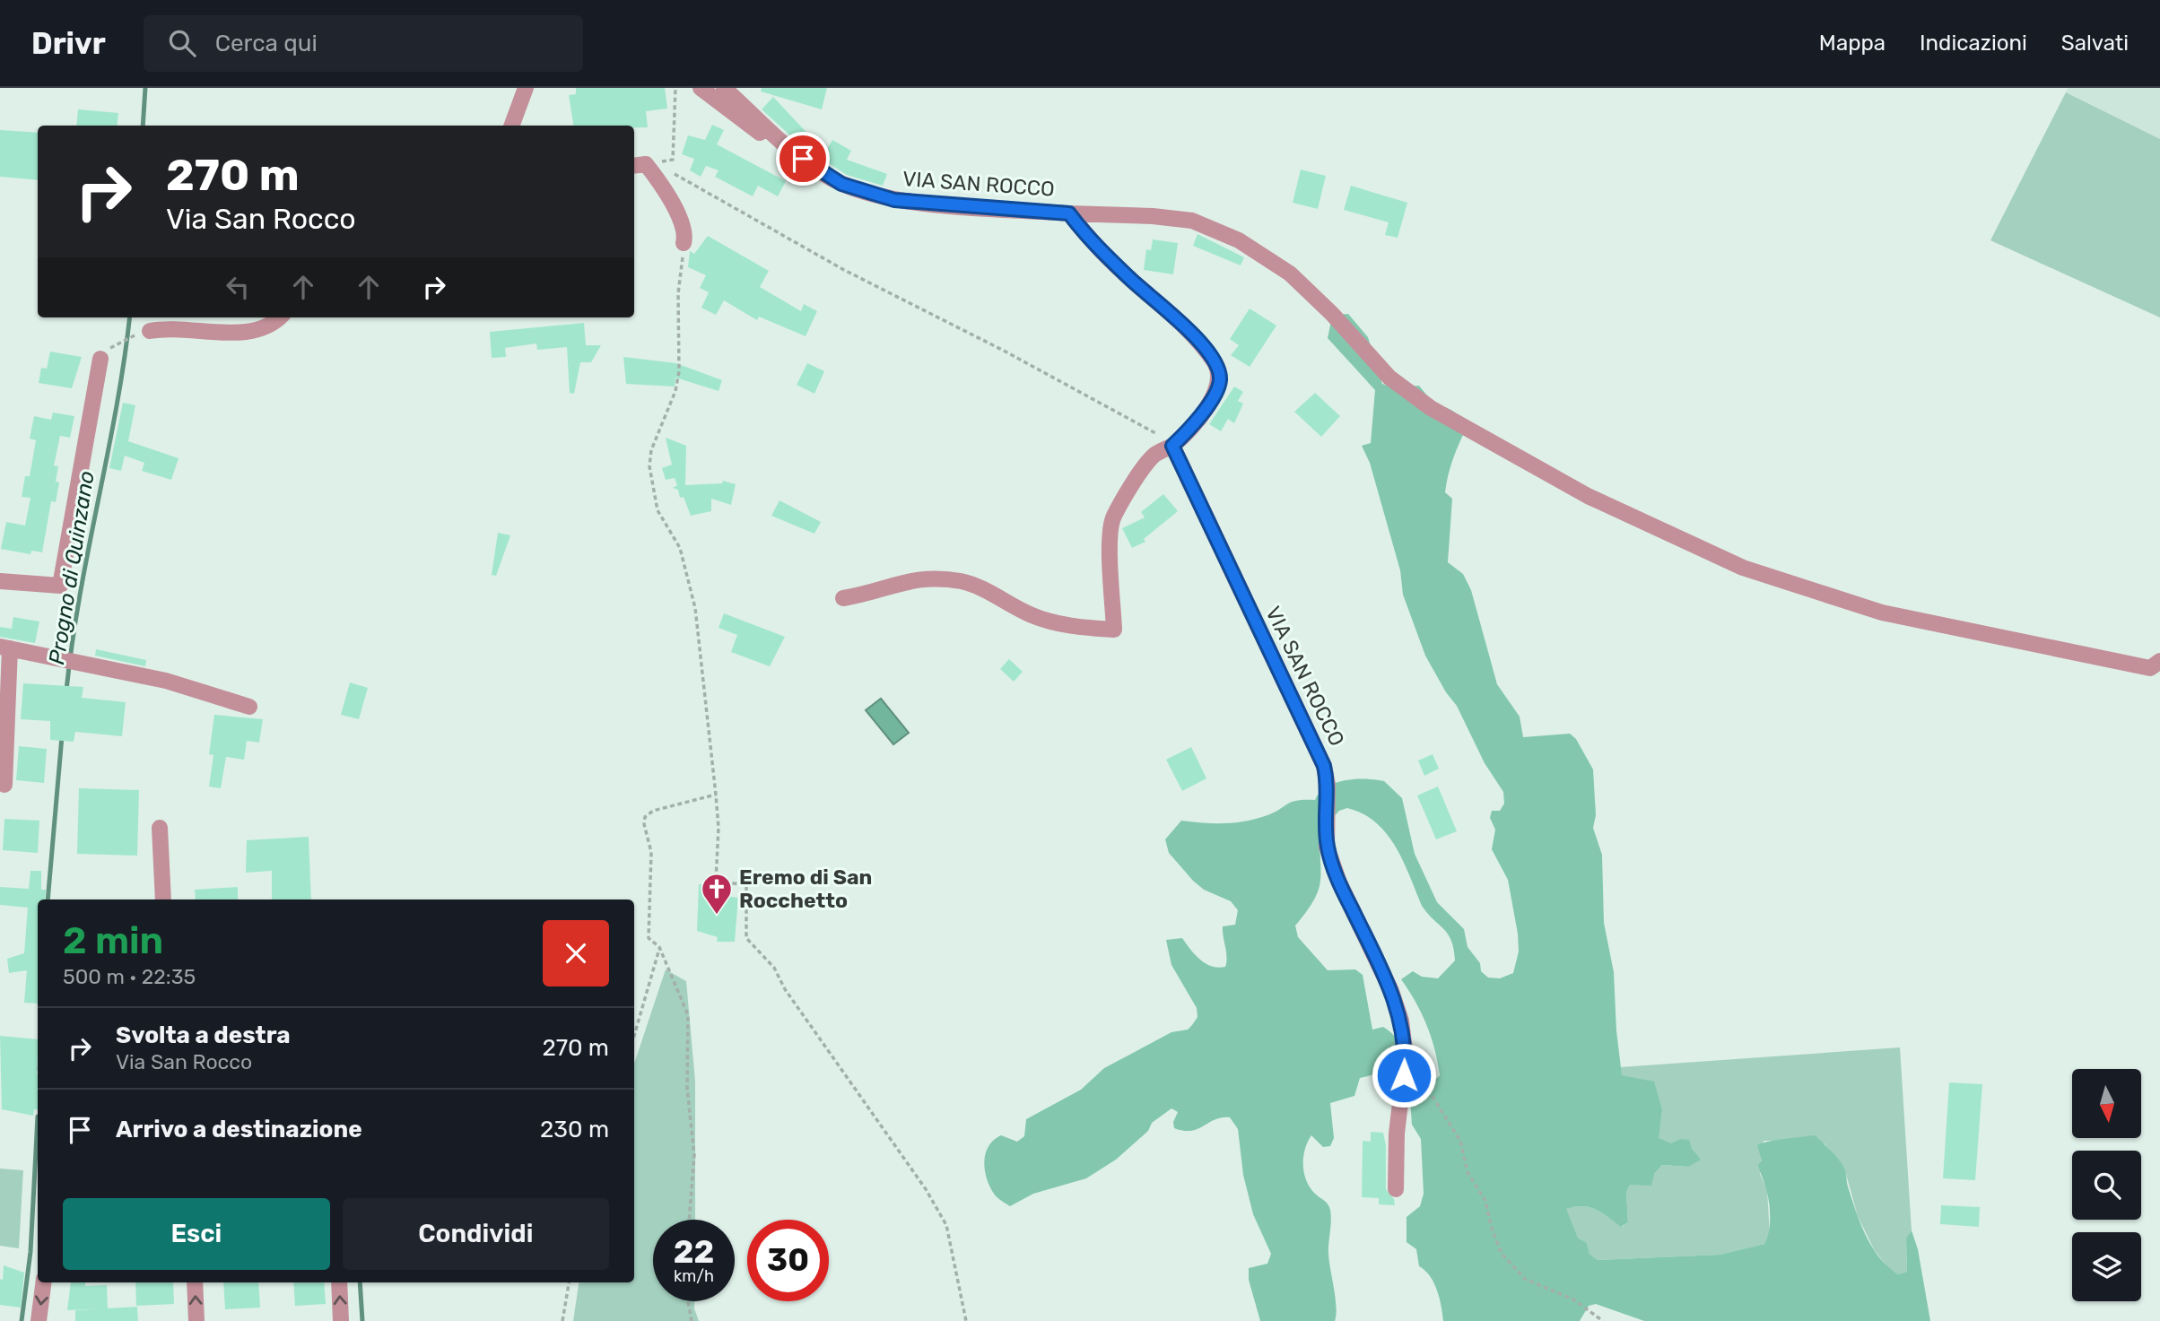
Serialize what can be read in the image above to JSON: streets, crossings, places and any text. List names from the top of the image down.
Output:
{
  "streets": {
    "street": ["VIA SAN ROCCO"]
  },
  "water": ["Progno di Quinzano"],
  "places": {
    "church": ["Eremo di San Rocchetto"]
  },
  "north": "bottom",
  "page": {
    "header": "Drivr",
    "search": "Cerca qui",
    "nav": ["Mappa", "Indicazioni", "Salvati"],
    "turn": ["270 m", "Via San Rocco"],
    "heading": ["2 min", "500 m · 22:35"],
    "list": [
      {
        "name": "Svolta a destra",
        "note": "Via San Rocco",
        "value": "270 m"
      },
      {
        "name": "Arrivo a destinazione",
        "value": "230 m"
      }
    ],
    "buttons": ["Esci", "Condividi"],
    "speed": "22 km/h",
    "limit": "30"
  }
}
